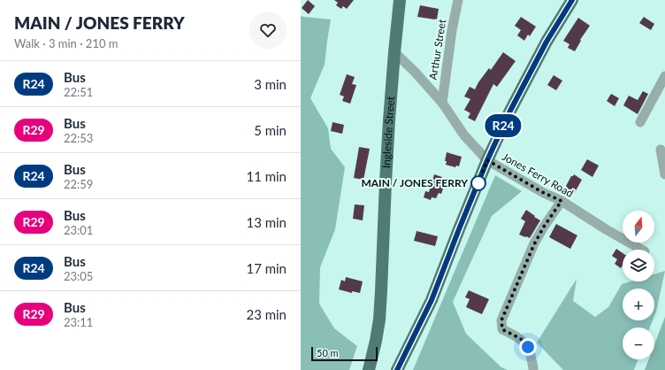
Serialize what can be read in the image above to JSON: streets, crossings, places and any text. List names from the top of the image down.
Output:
{
  "streets": {
    "main road": ["Ingleside Street"],
    "street": ["Arthur Street", "Jones Ferry Road"]
  },
  "crossings": [
    ["Arthur Street", "Jones Ferry Road"],
    ["Ingleside Street", "Jones Ferry Road"]
  ],
  "places": ["MAIN / JONES FERRY"],
  "lines": ["bus line R24"],
  "scale_bar": "50 m",
  "north": "top",
  "page": {
    "heading": ["MAIN / JONES FERRY", "Walk · 3 min · 210 m"],
    "on_map": "R24",
    "list": [
      {
        "mark": "R24",
        "name": "Bus",
        "note": "22:51",
        "value": "3 min"
      },
      {
        "mark": "R29",
        "name": "Bus",
        "note": "22:53",
        "value": "5 min"
      },
      {
        "mark": "R24",
        "name": "Bus",
        "note": "22:59",
        "value": "11 min"
      },
      {
        "mark": "R29",
        "name": "Bus",
        "note": "23:01",
        "value": "13 min"
      },
      {
        "mark": "R24",
        "name": "Bus",
        "note": "23:05",
        "value": "17 min"
      },
      {
        "mark": "R29",
        "name": "Bus",
        "note": "23:11",
        "value": "23 min"
      }
    ],
    "map_buttons": ["+", "−"],
    "scale": "50 m"
  }
}
